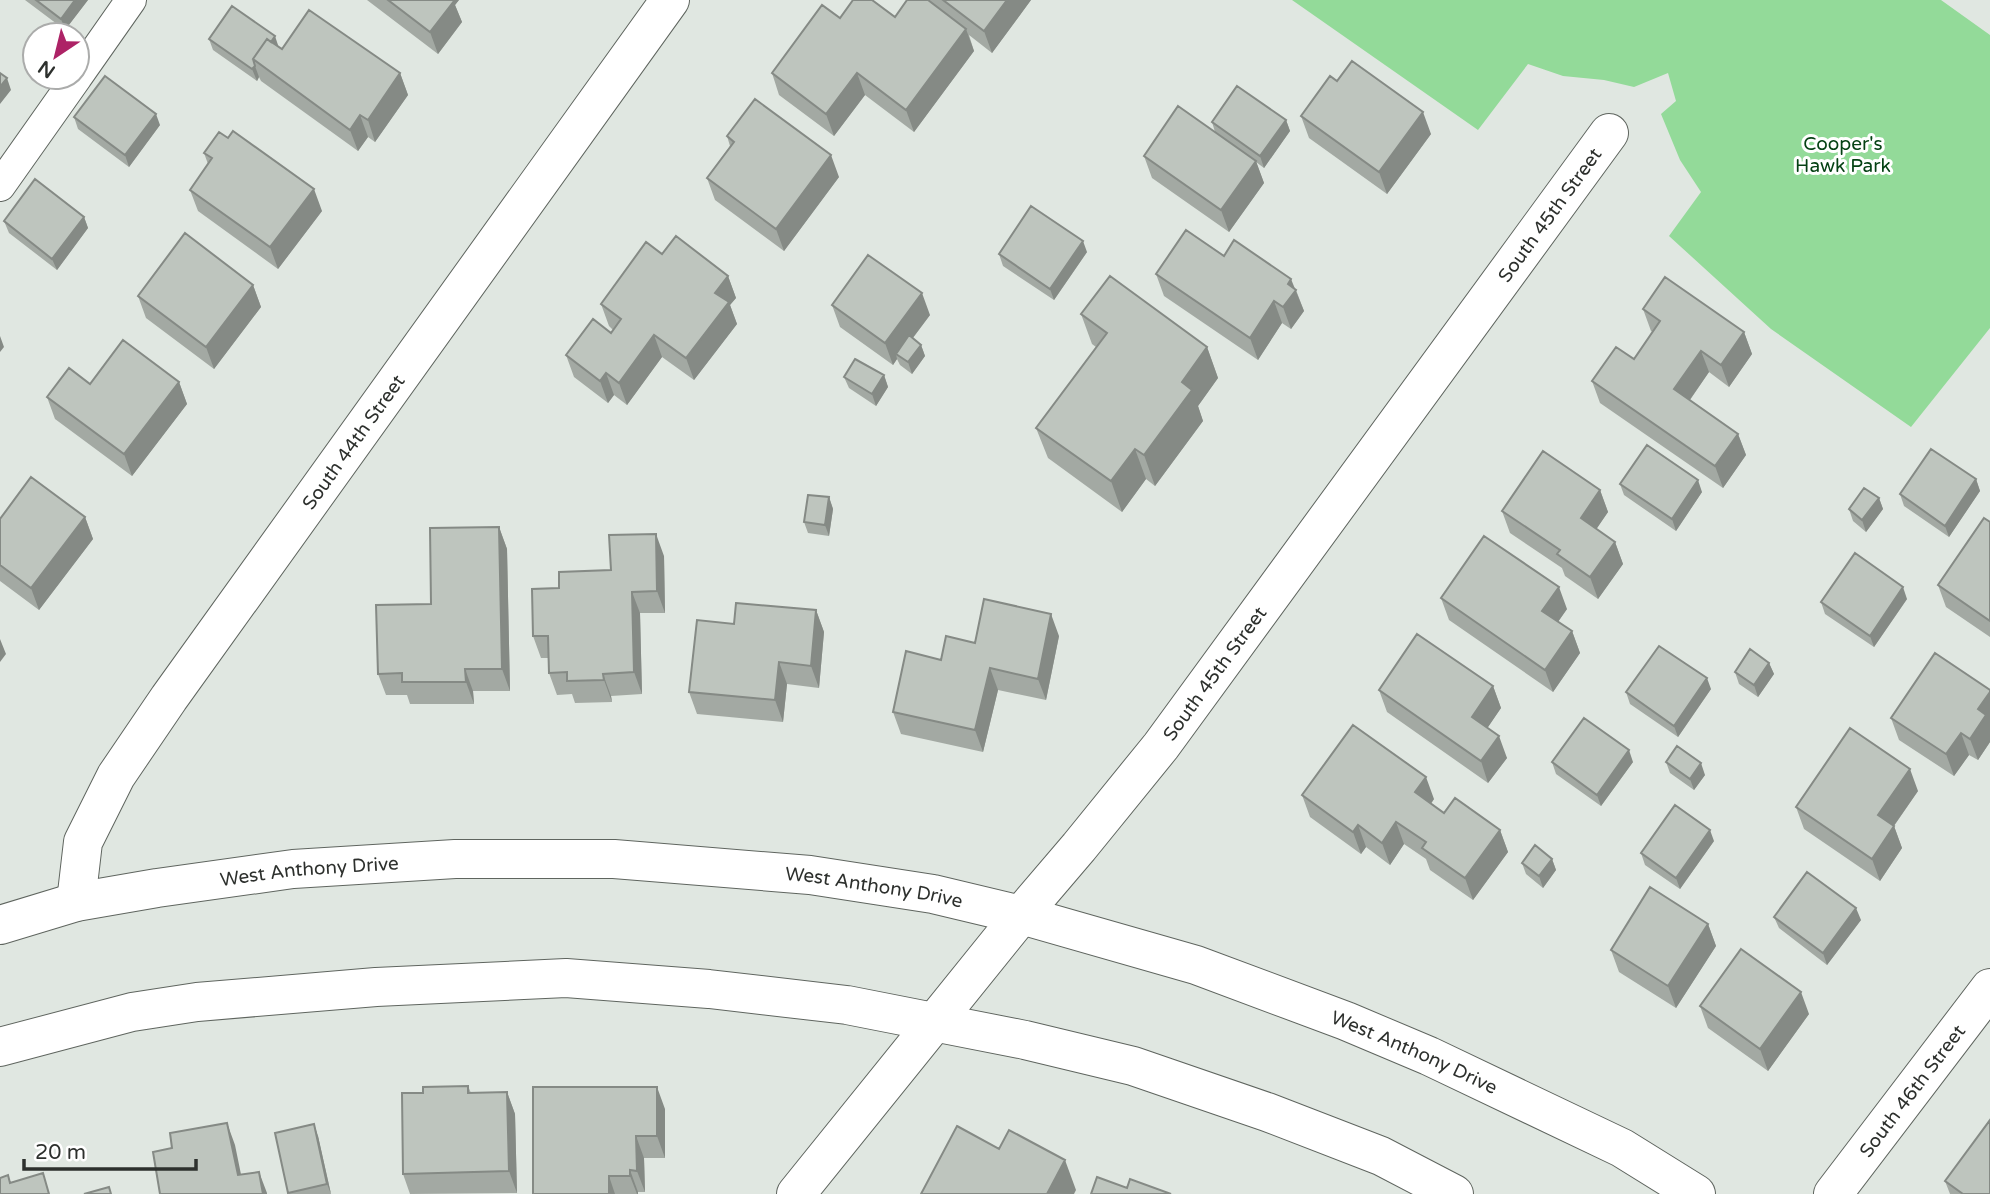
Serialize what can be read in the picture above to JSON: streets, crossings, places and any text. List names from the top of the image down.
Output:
{
  "streets": {
    "street": [
      "South 45th Street",
      "South 44th Street",
      "West Anthony Drive",
      "South 46th Street"
    ]
  },
  "crossings": [
    ["South 45th Street", "West Anthony Drive"],
    ["South 44th Street", "West Anthony Drive"]
  ],
  "parks": ["Cooper's Hawk Park"],
  "scale_bar": "20 m",
  "north": "bottom left"
}
